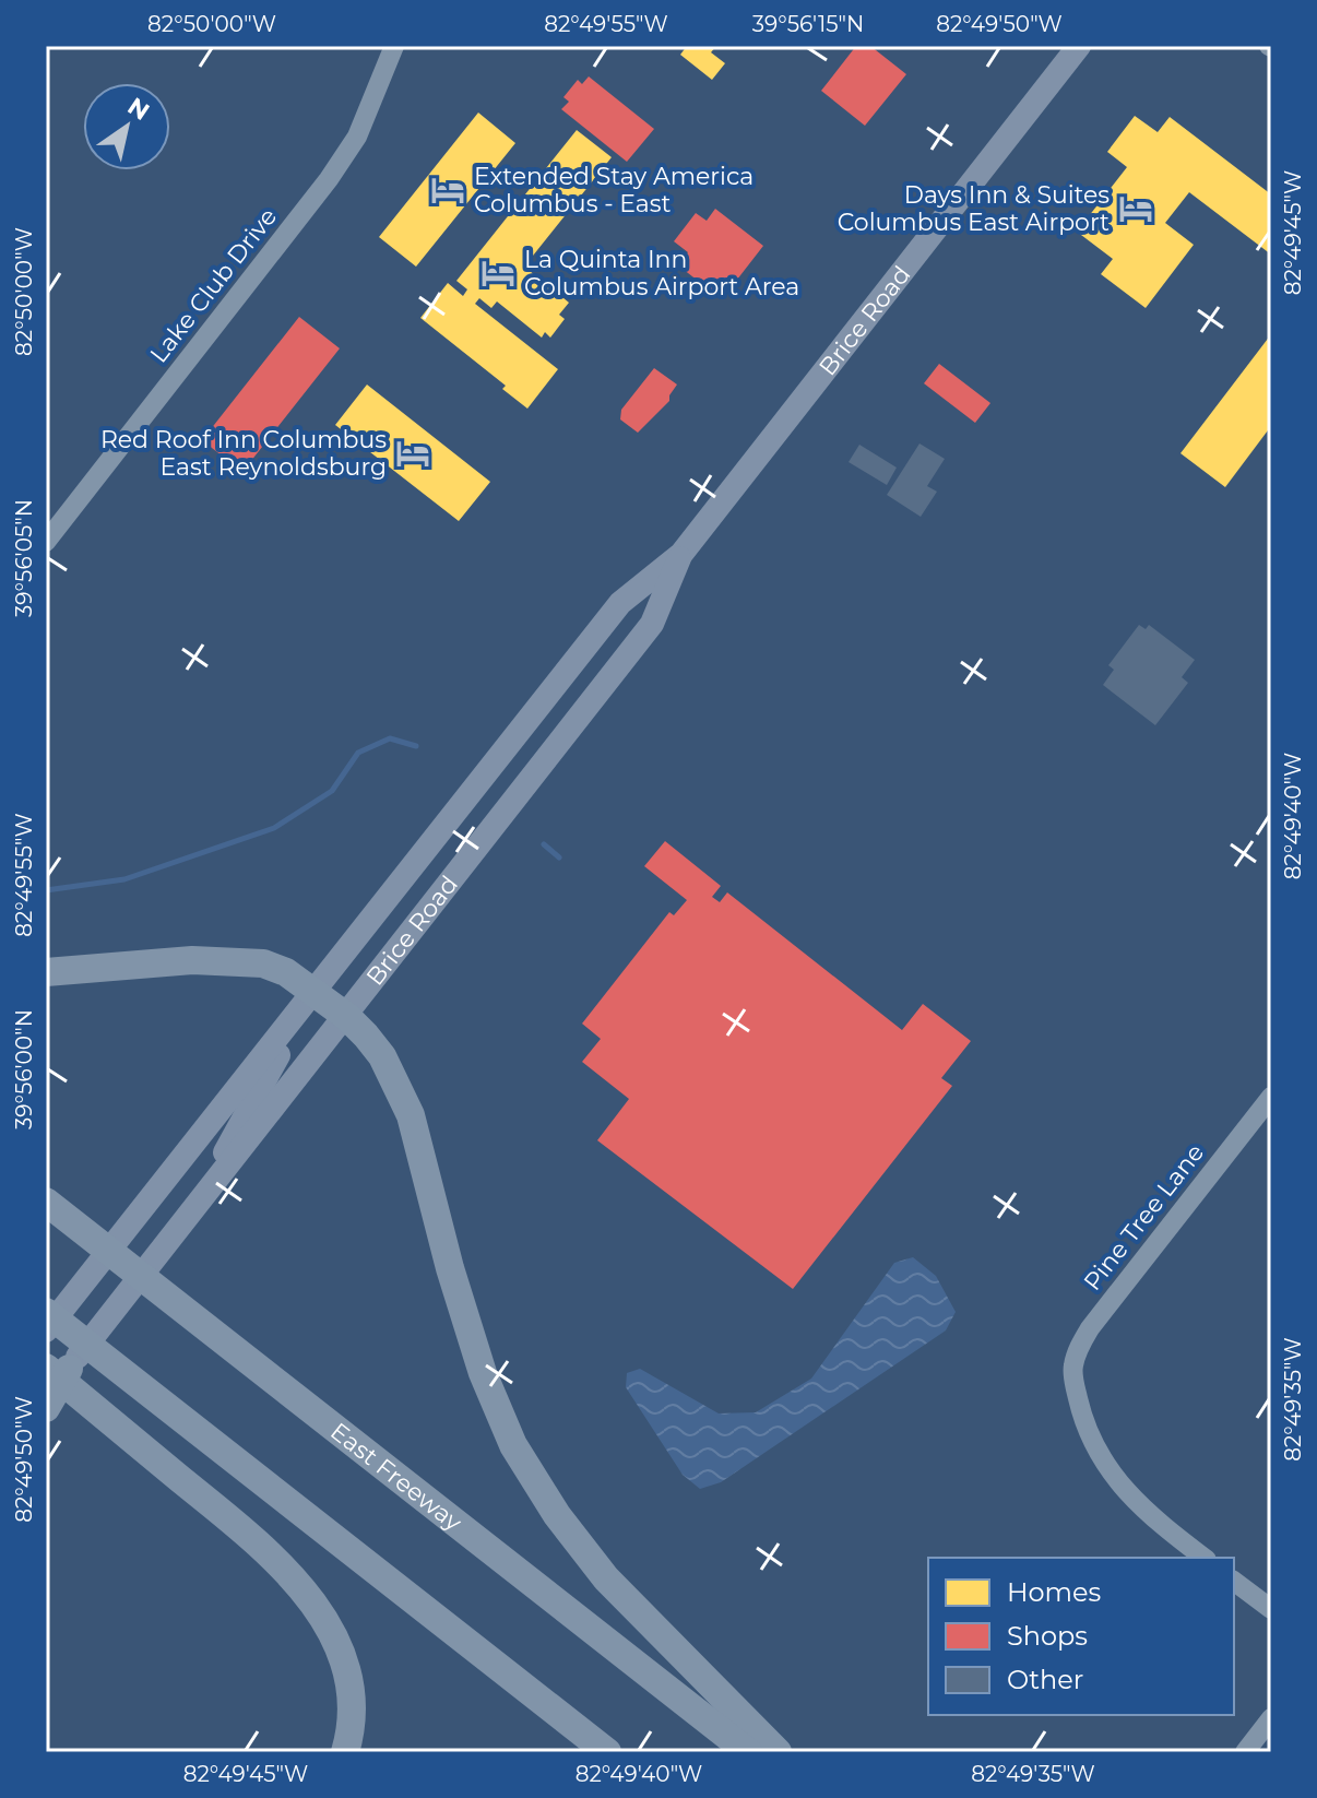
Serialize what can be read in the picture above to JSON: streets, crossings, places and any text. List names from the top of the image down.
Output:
{
  "streets": {
    "highway": ["East Freeway"],
    "main road": ["Brice Road"],
    "street": ["Lake Club Drive", "Pine Tree Lane"]
  },
  "places": {
    "hotel": [
      "Extended Stay America Columbus - East",
      "Days Inn & Suites Columbus East Airport",
      "La Quinta Inn Columbus Airport Area",
      "Red Roof Inn Columbus East Reynoldsburg"
    ]
  },
  "legend": ["Homes", "Shops", "Other"],
  "north": "top right",
  "coordinates": [
    "82°50'00\"W",
    "82°49'55\"W",
    "39°56'15\"N",
    "82°49'50\"W",
    "82°49'45\"W",
    "39°56'05\"N",
    "82°49'40\"W",
    "39°56'00\"N",
    "82°49'35\"W"
  ]
}
